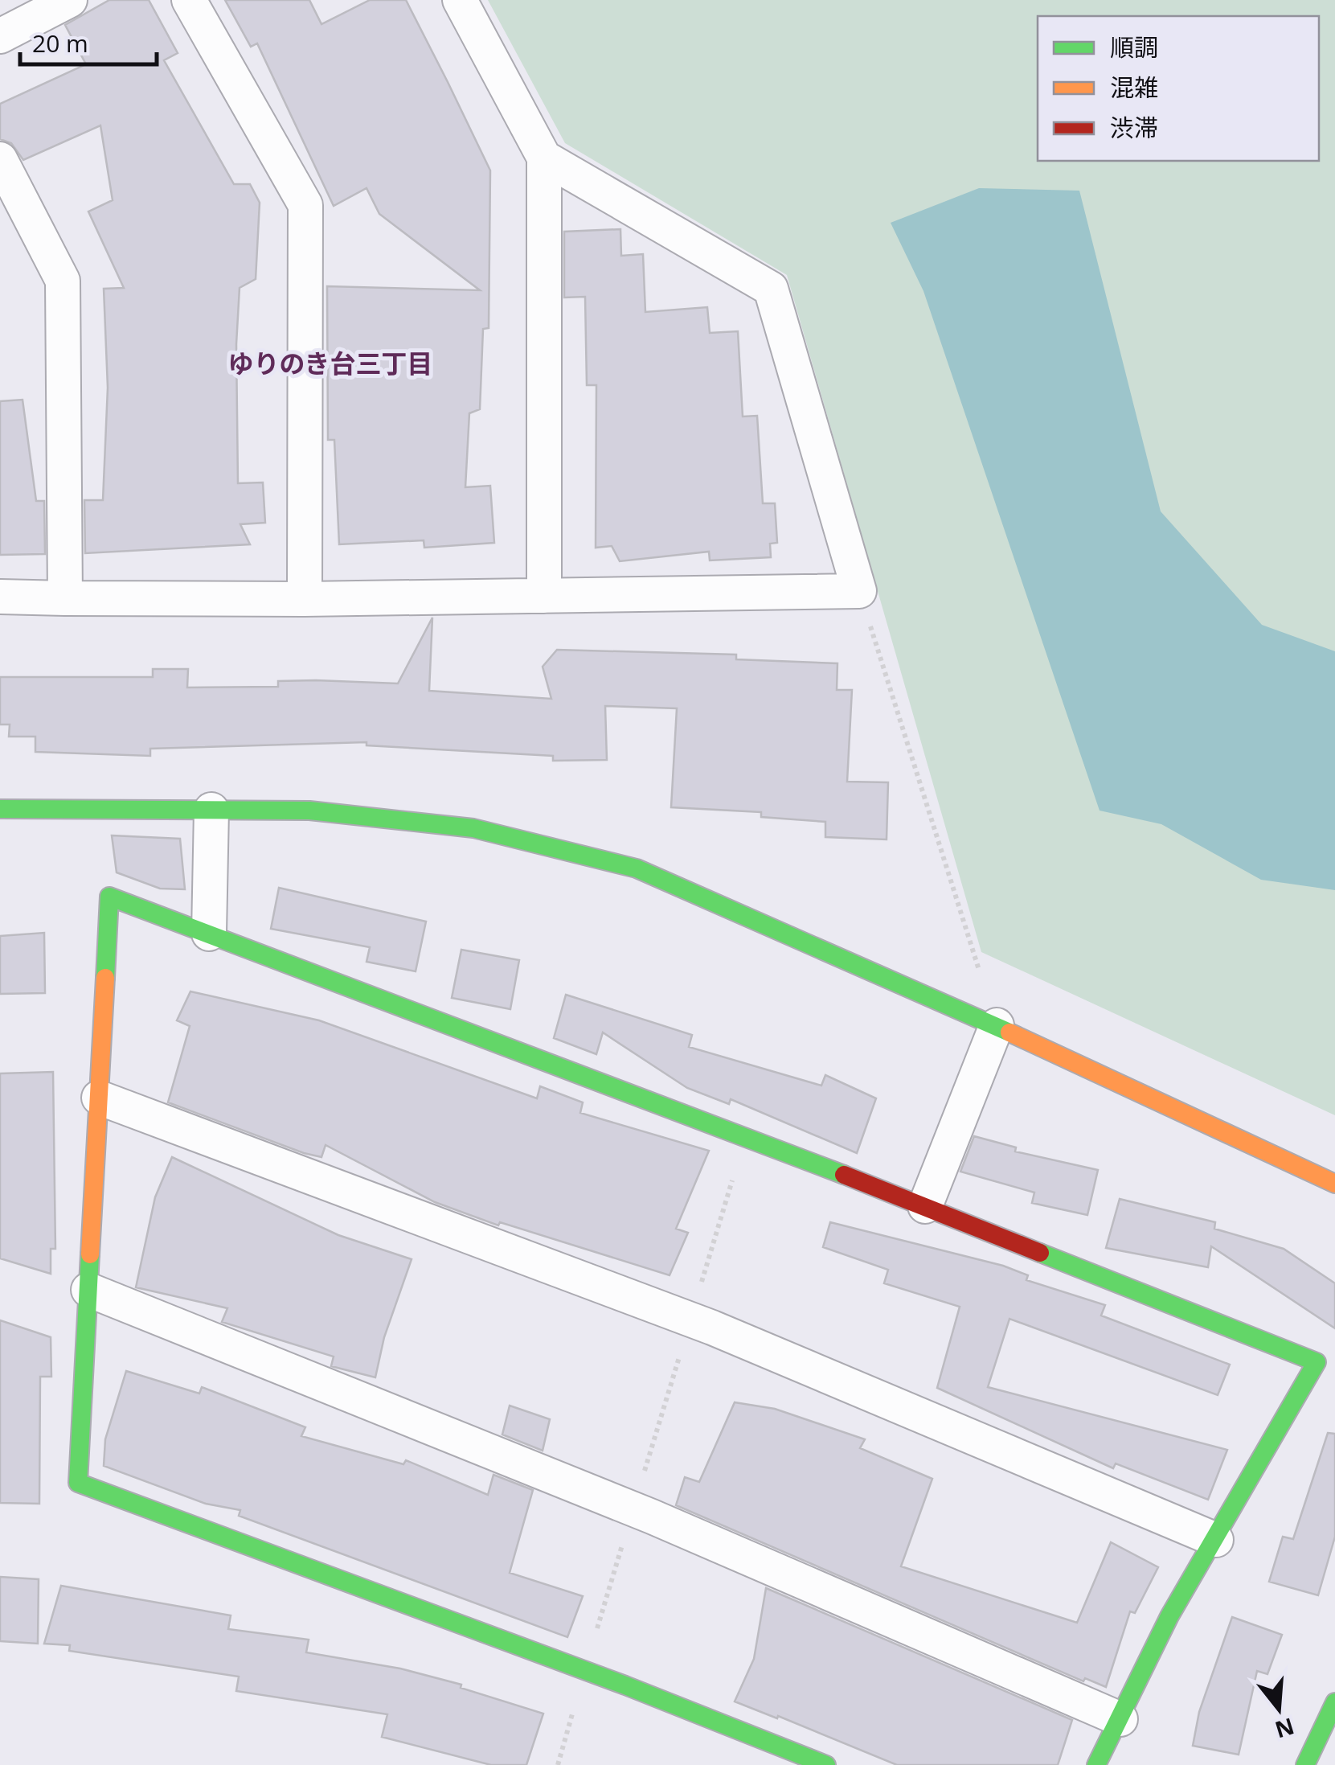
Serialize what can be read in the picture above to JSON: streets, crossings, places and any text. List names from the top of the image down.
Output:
{
  "districts": ["ゆりのき台三丁目"],
  "legend": ["順調", "混雑", "渋滞"],
  "scale_bar": "20 m",
  "north": "bottom"
}
